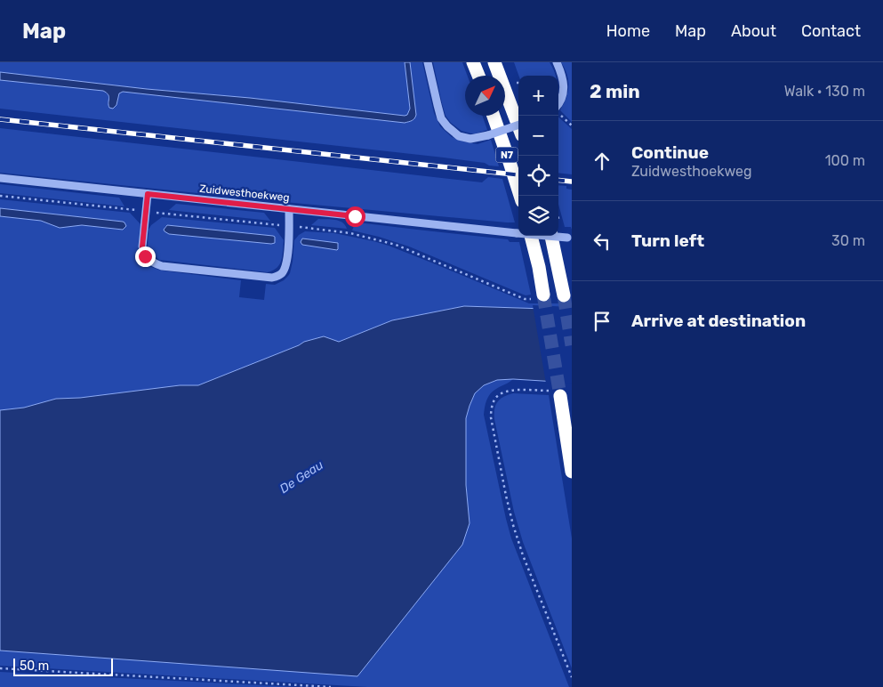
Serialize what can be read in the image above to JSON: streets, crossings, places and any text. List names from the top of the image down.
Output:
{
  "streets": {
    "highway": ["N7"],
    "street": ["Zuidwesthoekweg"]
  },
  "water": ["De Geau"],
  "scale_bar": "50 m",
  "north": "top right",
  "page": {
    "header": "Map",
    "nav": [
      "Home",
      "Map",
      "About",
      "Contact"
    ],
    "heading": ["2 min", "Walk · 130 m"],
    "map_buttons": ["+", "−"],
    "list": [
      ["Continue", "Zuidwesthoekweg", "100 m"],
      ["Turn left", "30 m"],
      "Arrive at destination"
    ],
    "scale": "50 m"
  }
}
